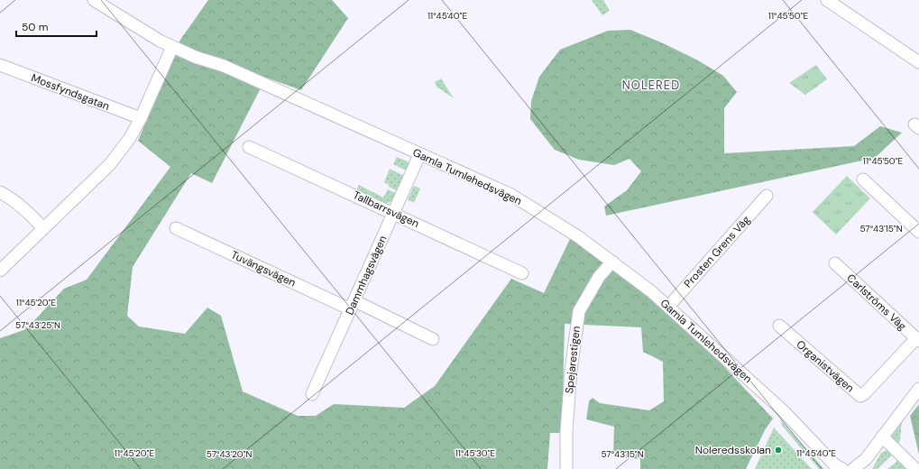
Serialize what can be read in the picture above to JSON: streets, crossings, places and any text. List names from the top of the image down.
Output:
{
  "streets": {
    "street": [
      "Mossfyndsgatan",
      "Gamla Tumlehedsvägen",
      "Tallbarrsvägen",
      "Prosten Grens Väg",
      "Tuvängsvägen",
      "Dammhagsvägen",
      "Carlströms Väg",
      "Spejarestigen",
      "Organistvägen"
    ]
  },
  "crossings": [
    ["Gamla Tumlehedsvägen", "Prosten Grens Väg"],
    ["Gamla Tumlehedsvägen", "Dammhagsvägen"],
    ["Gamla Tumlehedsvägen", "Spejarestigen"],
    ["Tallbarrsvägen", "Dammhagsvägen"],
    ["Tuvängsvägen", "Dammhagsvägen"],
    ["Carlströms Väg", "Organistvägen"]
  ],
  "districts": ["NOLERED"],
  "places": ["Noleredsskolan"],
  "scale_bar": "50 m",
  "coordinates": [
    "11°45'40\"E",
    "11°45'50\"E",
    "57°43'15\"N",
    "11°45'20\"E",
    "57°43'25\"N",
    "11°45'30\"E",
    "57°43'20\"N"
  ]
}
